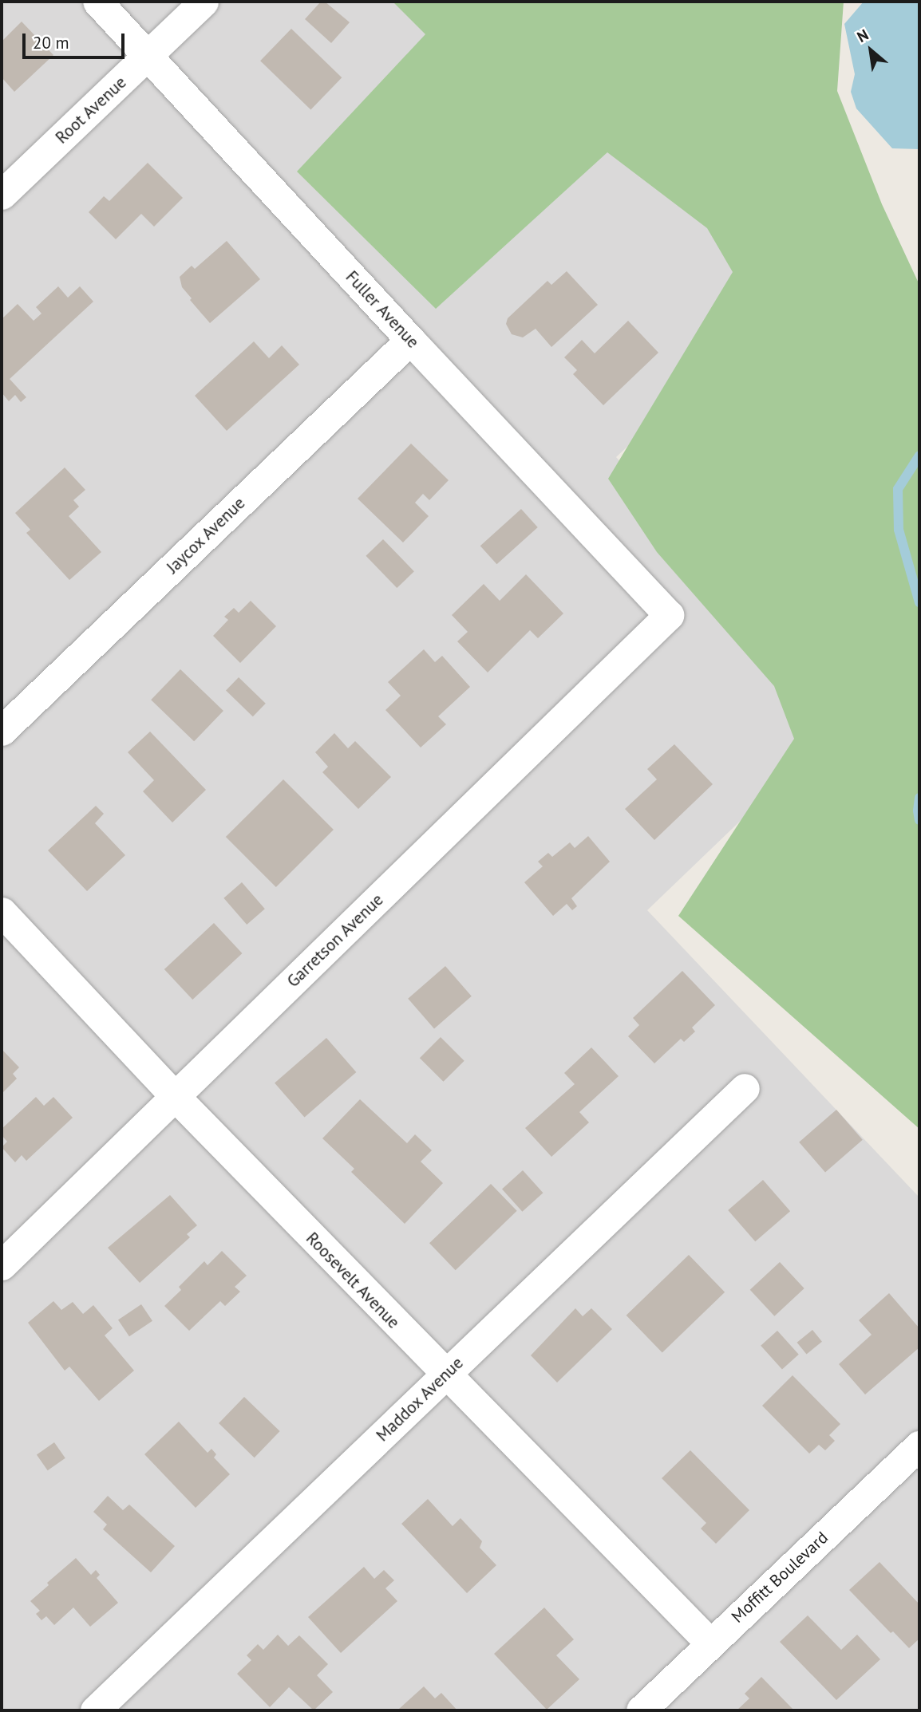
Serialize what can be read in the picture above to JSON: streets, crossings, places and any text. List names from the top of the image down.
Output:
{
  "streets": {
    "street": [
      "Root Avenue",
      "Fuller Avenue",
      "Jaycox Avenue",
      "Garretson Avenue",
      "Roosevelt Avenue",
      "Maddox Avenue",
      "Moffitt Boulevard"
    ]
  },
  "crossings": [
    ["Root Avenue", "Fuller Avenue"],
    ["Fuller Avenue", "Jaycox Avenue"],
    ["Fuller Avenue", "Garretson Avenue"],
    ["Garretson Avenue", "Roosevelt Avenue"],
    ["Roosevelt Avenue", "Maddox Avenue"],
    ["Roosevelt Avenue", "Moffitt Boulevard"]
  ],
  "scale_bar": "20 m",
  "north": "top left"
}
